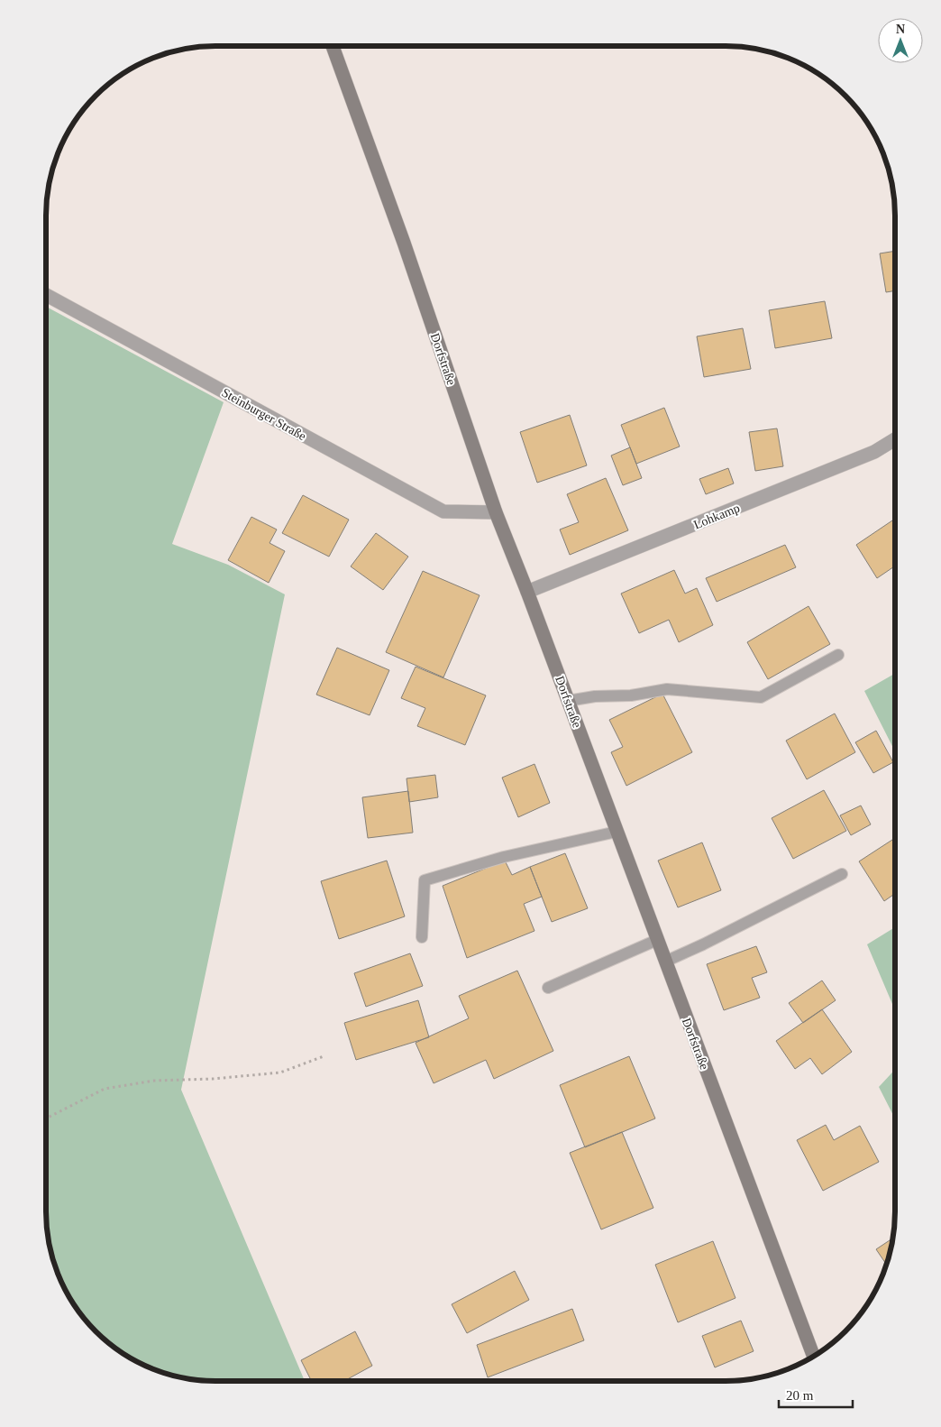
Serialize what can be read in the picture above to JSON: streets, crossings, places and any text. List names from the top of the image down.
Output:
{
  "streets": {
    "street": ["Dorfstraße", "Steinburger Straße", "Lohkamp"]
  },
  "crossings": [
    ["Dorfstraße", "Steinburger Straße"],
    ["Dorfstraße", "Lohkamp"]
  ],
  "scale_bar": "20 m",
  "north": "top"
}
